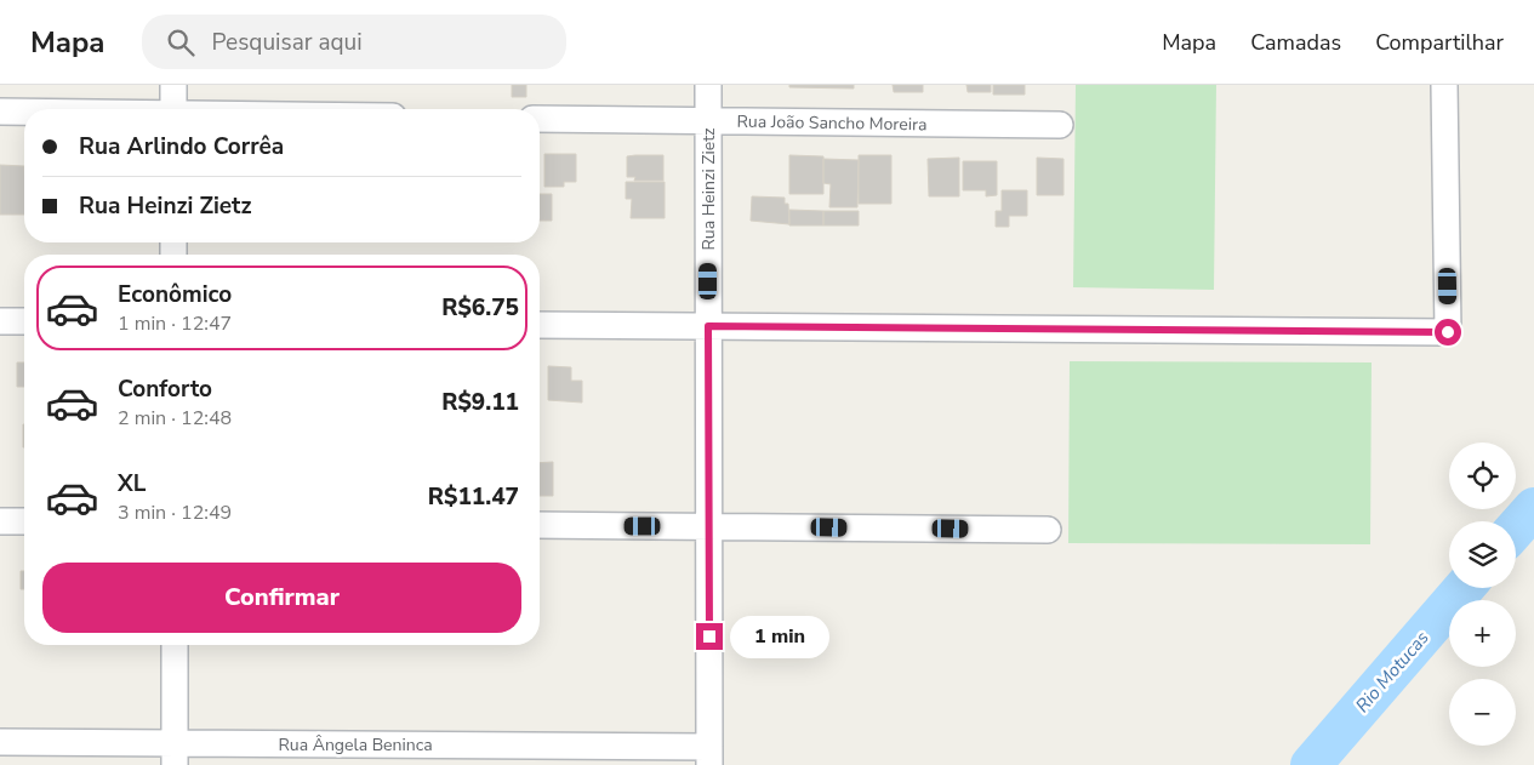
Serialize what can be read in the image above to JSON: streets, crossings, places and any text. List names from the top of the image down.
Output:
{
  "streets": {
    "street": ["Rua João Sancho Moreira", "Rua Heinzi Zietz", "Rua Ângela Beninca"]
  },
  "crossings": [
    ["Rua João Sancho Moreira", "Rua Heinzi Zietz"],
    ["Rua Heinzi Zietz", "Rua Ângela Beninca"]
  ],
  "water": ["Rio Motucas"],
  "page": {
    "header": "Mapa",
    "search": "Pesquisar aqui",
    "nav": ["Mapa", "Camadas", "Compartilhar"],
    "banner": ["Rua Arlindo Corrêa", "Rua Heinzi Zietz"],
    "list": [
      {
        "name": "Econômico",
        "note": "1 min · 12:47",
        "value": "R$6.75"
      },
      {
        "name": "Conforto",
        "note": "2 min · 12:48",
        "value": "R$9.11"
      },
      {
        "name": "XL",
        "note": "3 min · 12:49",
        "value": "R$11.47"
      }
    ],
    "map_buttons": ["+", "−"],
    "buttons": "Confirmar",
    "bubble": "1 min"
  }
}
